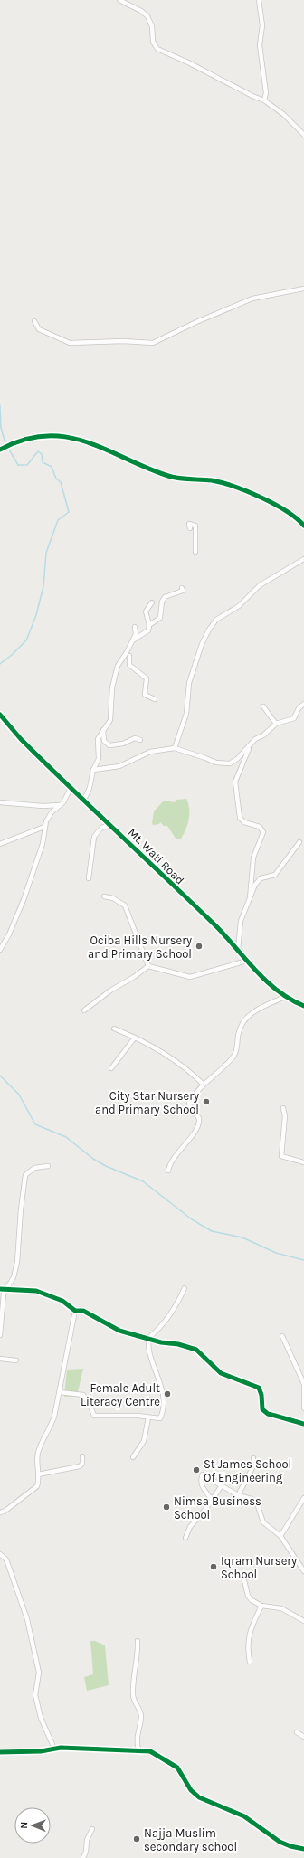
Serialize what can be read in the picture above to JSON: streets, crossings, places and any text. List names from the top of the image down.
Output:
{
  "streets": {
    "street": ["Mt. Wati Road"]
  },
  "places": [
    "Ociba Hills Nursery and Primary School",
    "City Star Nursery and Primary School",
    "Female Adult Literacy Centre",
    "St James School Of Engineering",
    "Nimsa Business School",
    "Iqram Nursery School",
    "Najja Muslim secondary school"
  ],
  "north": "left"
}
